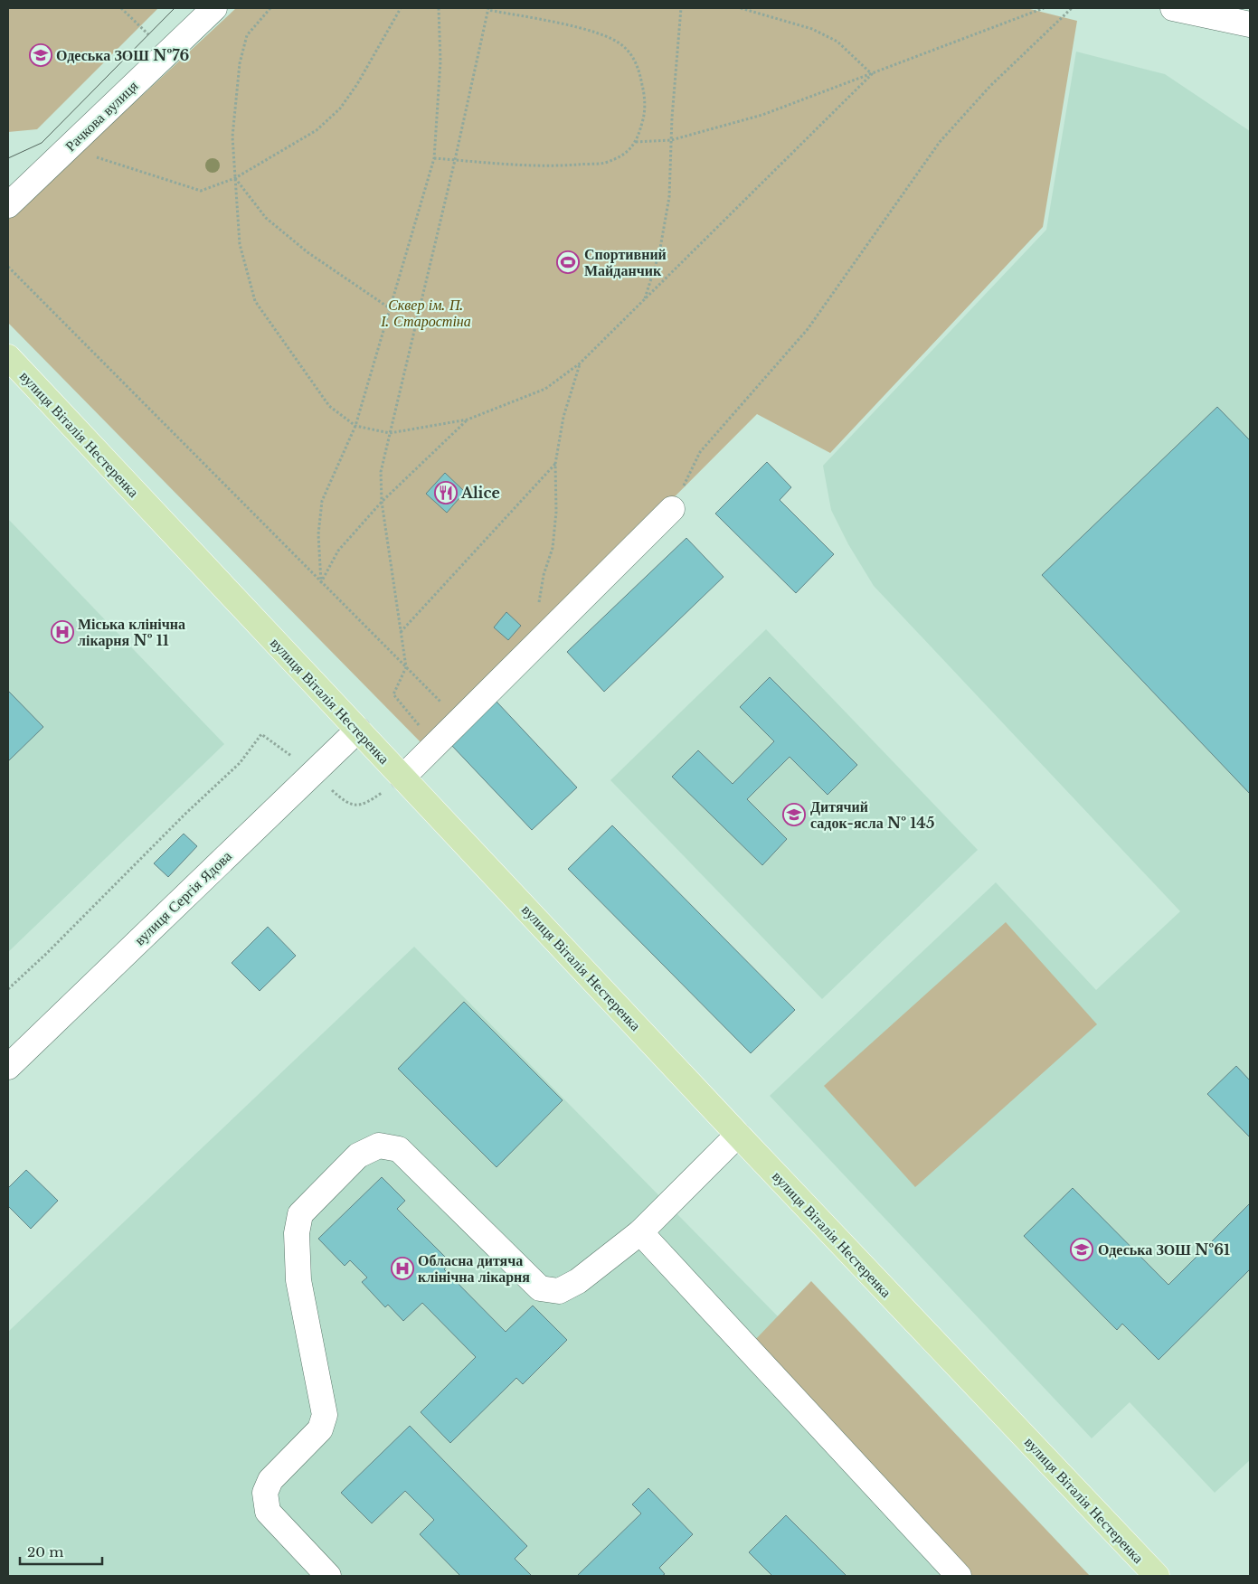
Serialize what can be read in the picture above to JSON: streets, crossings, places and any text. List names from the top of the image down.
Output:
{
  "streets": {
    "main road": ["вулиця Віталія Нестеренка"],
    "street": ["Рачкова вулиця", "вулиця Сергія Ядова"]
  },
  "crossings": [
    ["вулиця Віталія Нестеренка", "вулиця Сергія Ядова"]
  ],
  "parks": ["Сквер ім. П. І. Старостіна"],
  "places": {
    "school or university": ["Одеська ЗОШ №76", "Дитячий садок-ясла № 145", "Одеська ЗОШ №61"],
    "sports": ["Спортивний Майданчик"],
    "restaurant": ["Alice"],
    "hospital": ["Міська клінічна лікарня № 11", "Обласна дитяча клінічна лікарня"]
  },
  "scale_bar": "20 m"
}
